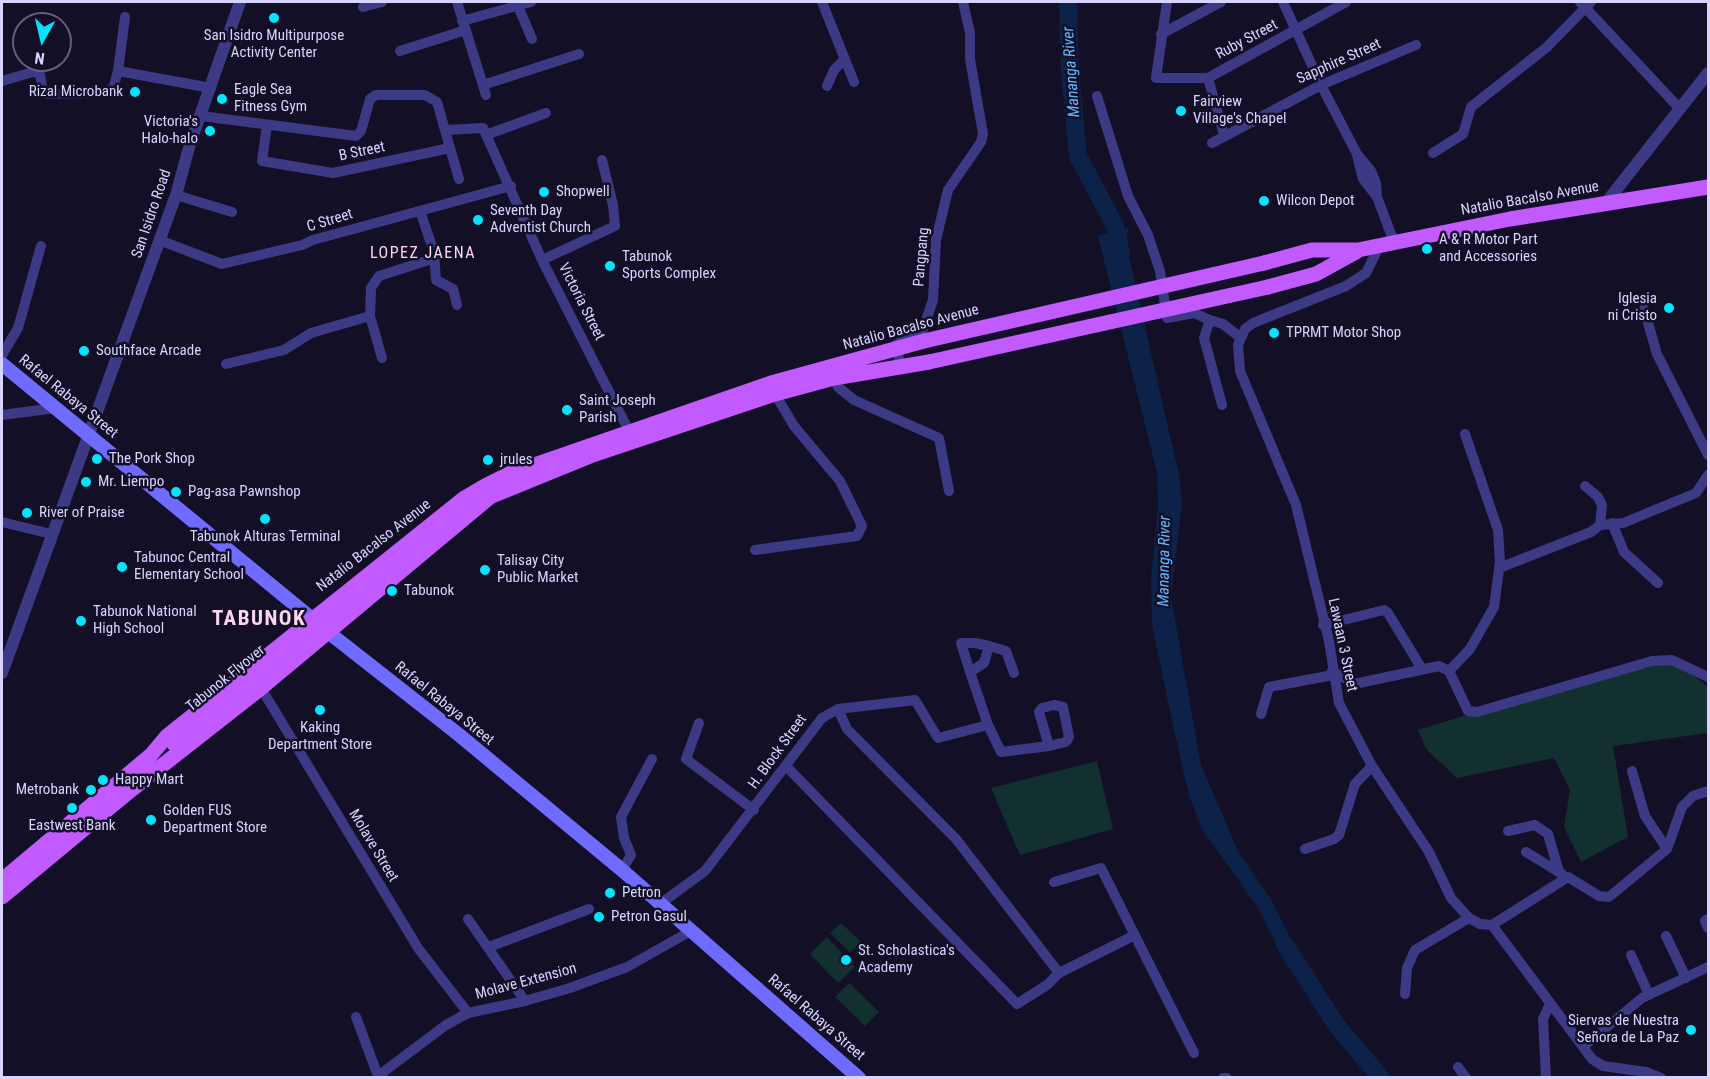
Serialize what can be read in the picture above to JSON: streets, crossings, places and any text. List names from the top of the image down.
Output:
{
  "streets": {
    "main road": ["Natalio Bacalso Avenue", "Rafael Rabaya Street", "Tabunok Flyover"],
    "street": [
      "Ruby Street",
      "Sapphire Street",
      "B Street",
      "San Isidro Road",
      "C Street",
      "Pangpang",
      "Victoria Street",
      "Lawaan 3 Street",
      "H. Block Street",
      "Molave Street",
      "Molave Extension"
    ]
  },
  "crossings": [
    ["Natalio Bacalso Avenue", "Pangpang"],
    ["Natalio Bacalso Avenue", "Victoria Street"],
    ["Natalio Bacalso Avenue", "Rafael Rabaya Street"],
    ["Natalio Bacalso Avenue", "Tabunok Flyover"],
    ["Natalio Bacalso Avenue", "Molave Street"],
    ["San Isidro Road", "C Street"],
    ["San Isidro Road", "Rafael Rabaya Street"],
    ["C Street", "Victoria Street"],
    ["Rafael Rabaya Street", "H. Block Street"],
    ["Rafael Rabaya Street", "Molave Extension"],
    ["Molave Street", "Molave Extension"]
  ],
  "districts": ["LOPEZ JAENA", "TABUNOK"],
  "water": ["Mananga River"],
  "places": [
    "San Isidro Multipurpose Activity Center",
    "Rizal Microbank",
    "Eagle Sea Fitness Gym",
    "Fairview Village's Chapel",
    "Victoria's Halo-halo",
    "Shopwell",
    "Wilcon Depot",
    "Seventh Day Adventist Church",
    "A & R Motor Part and Accessories",
    "Tabunok Sports Complex",
    "Iglesia ni Cristo",
    "TPRMT Motor Shop",
    "Southface Arcade",
    "Saint Joseph Parish",
    "The Pork Shop",
    "jrules",
    "Mr. Liempo",
    "Pag-asa Pawnshop",
    "River of Praise",
    "Tabunok Alturas Terminal",
    "Tabunoc Central Elementary School",
    "Talisay City Public Market",
    "Tabunok",
    "Tabunok National High School",
    "Kaking Department Store",
    "Happy Mart",
    "Metrobank",
    "Eastwest Bank",
    "Golden FUS Department Store",
    "Petron",
    "Petron Gasul",
    "St. Scholastica's Academy",
    "Siervas de Nuestra Señora de La Paz"
  ],
  "north": "bottom"
}
